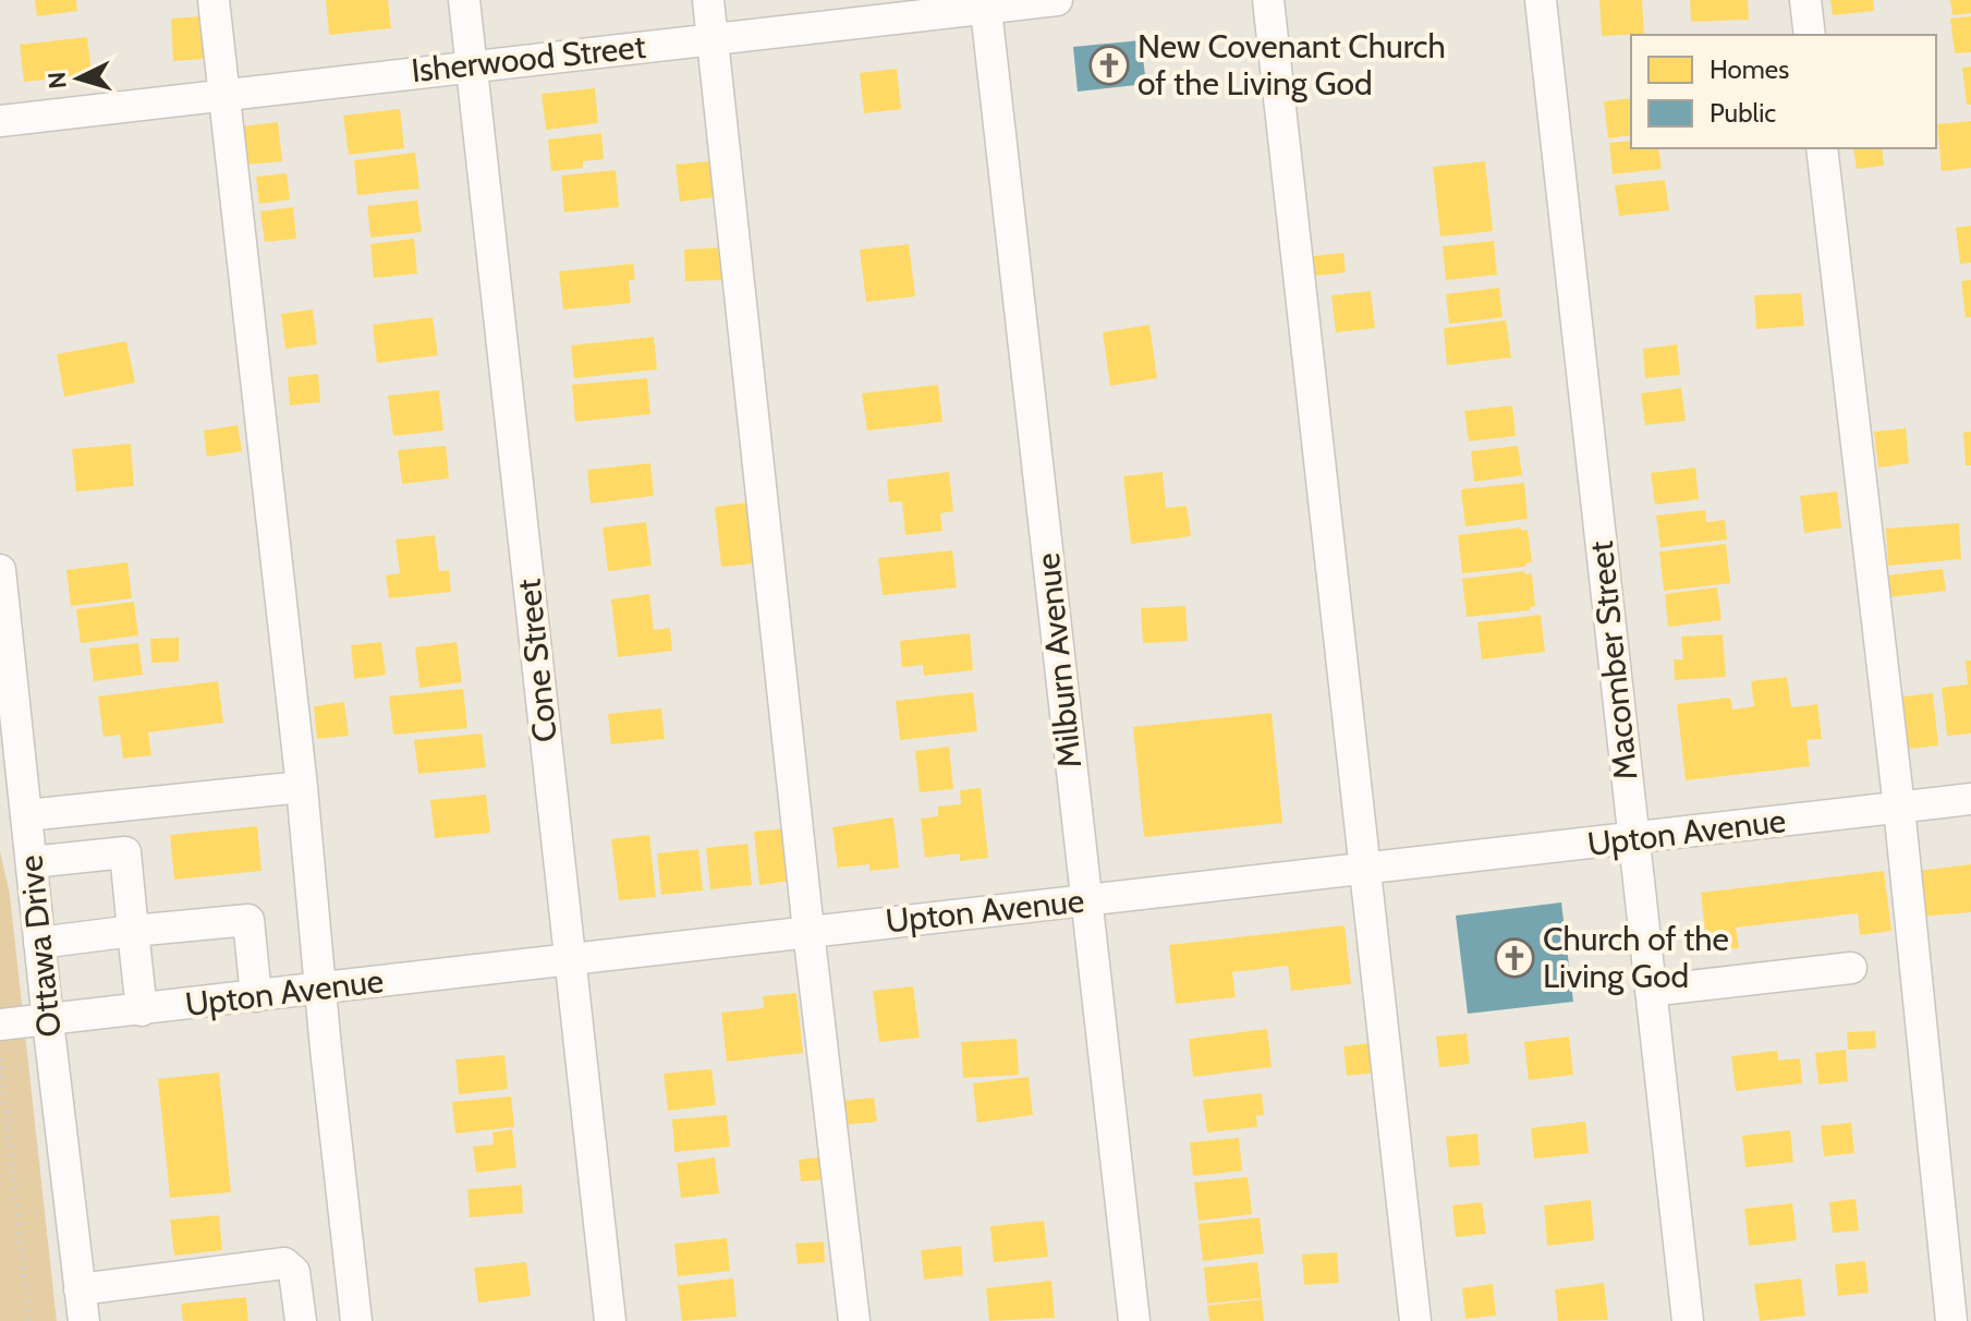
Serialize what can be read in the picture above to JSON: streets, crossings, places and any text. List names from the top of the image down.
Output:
{
  "streets": {
    "street": [
      "Isherwood Street",
      "Cone Street",
      "Milburn Avenue",
      "Macomber Street",
      "Upton Avenue",
      "Ottawa Drive"
    ]
  },
  "crossings": [
    ["Isherwood Street", "Cone Street"],
    ["Isherwood Street", "Milburn Avenue"],
    ["Cone Street", "Upton Avenue"],
    ["Milburn Avenue", "Upton Avenue"],
    ["Macomber Street", "Upton Avenue"],
    ["Upton Avenue", "Ottawa Drive"]
  ],
  "places": {
    "church": ["New Covenant Church of the Living God", "Church of the Living God"]
  },
  "legend": ["Homes", "Public"],
  "north": "left"
}
